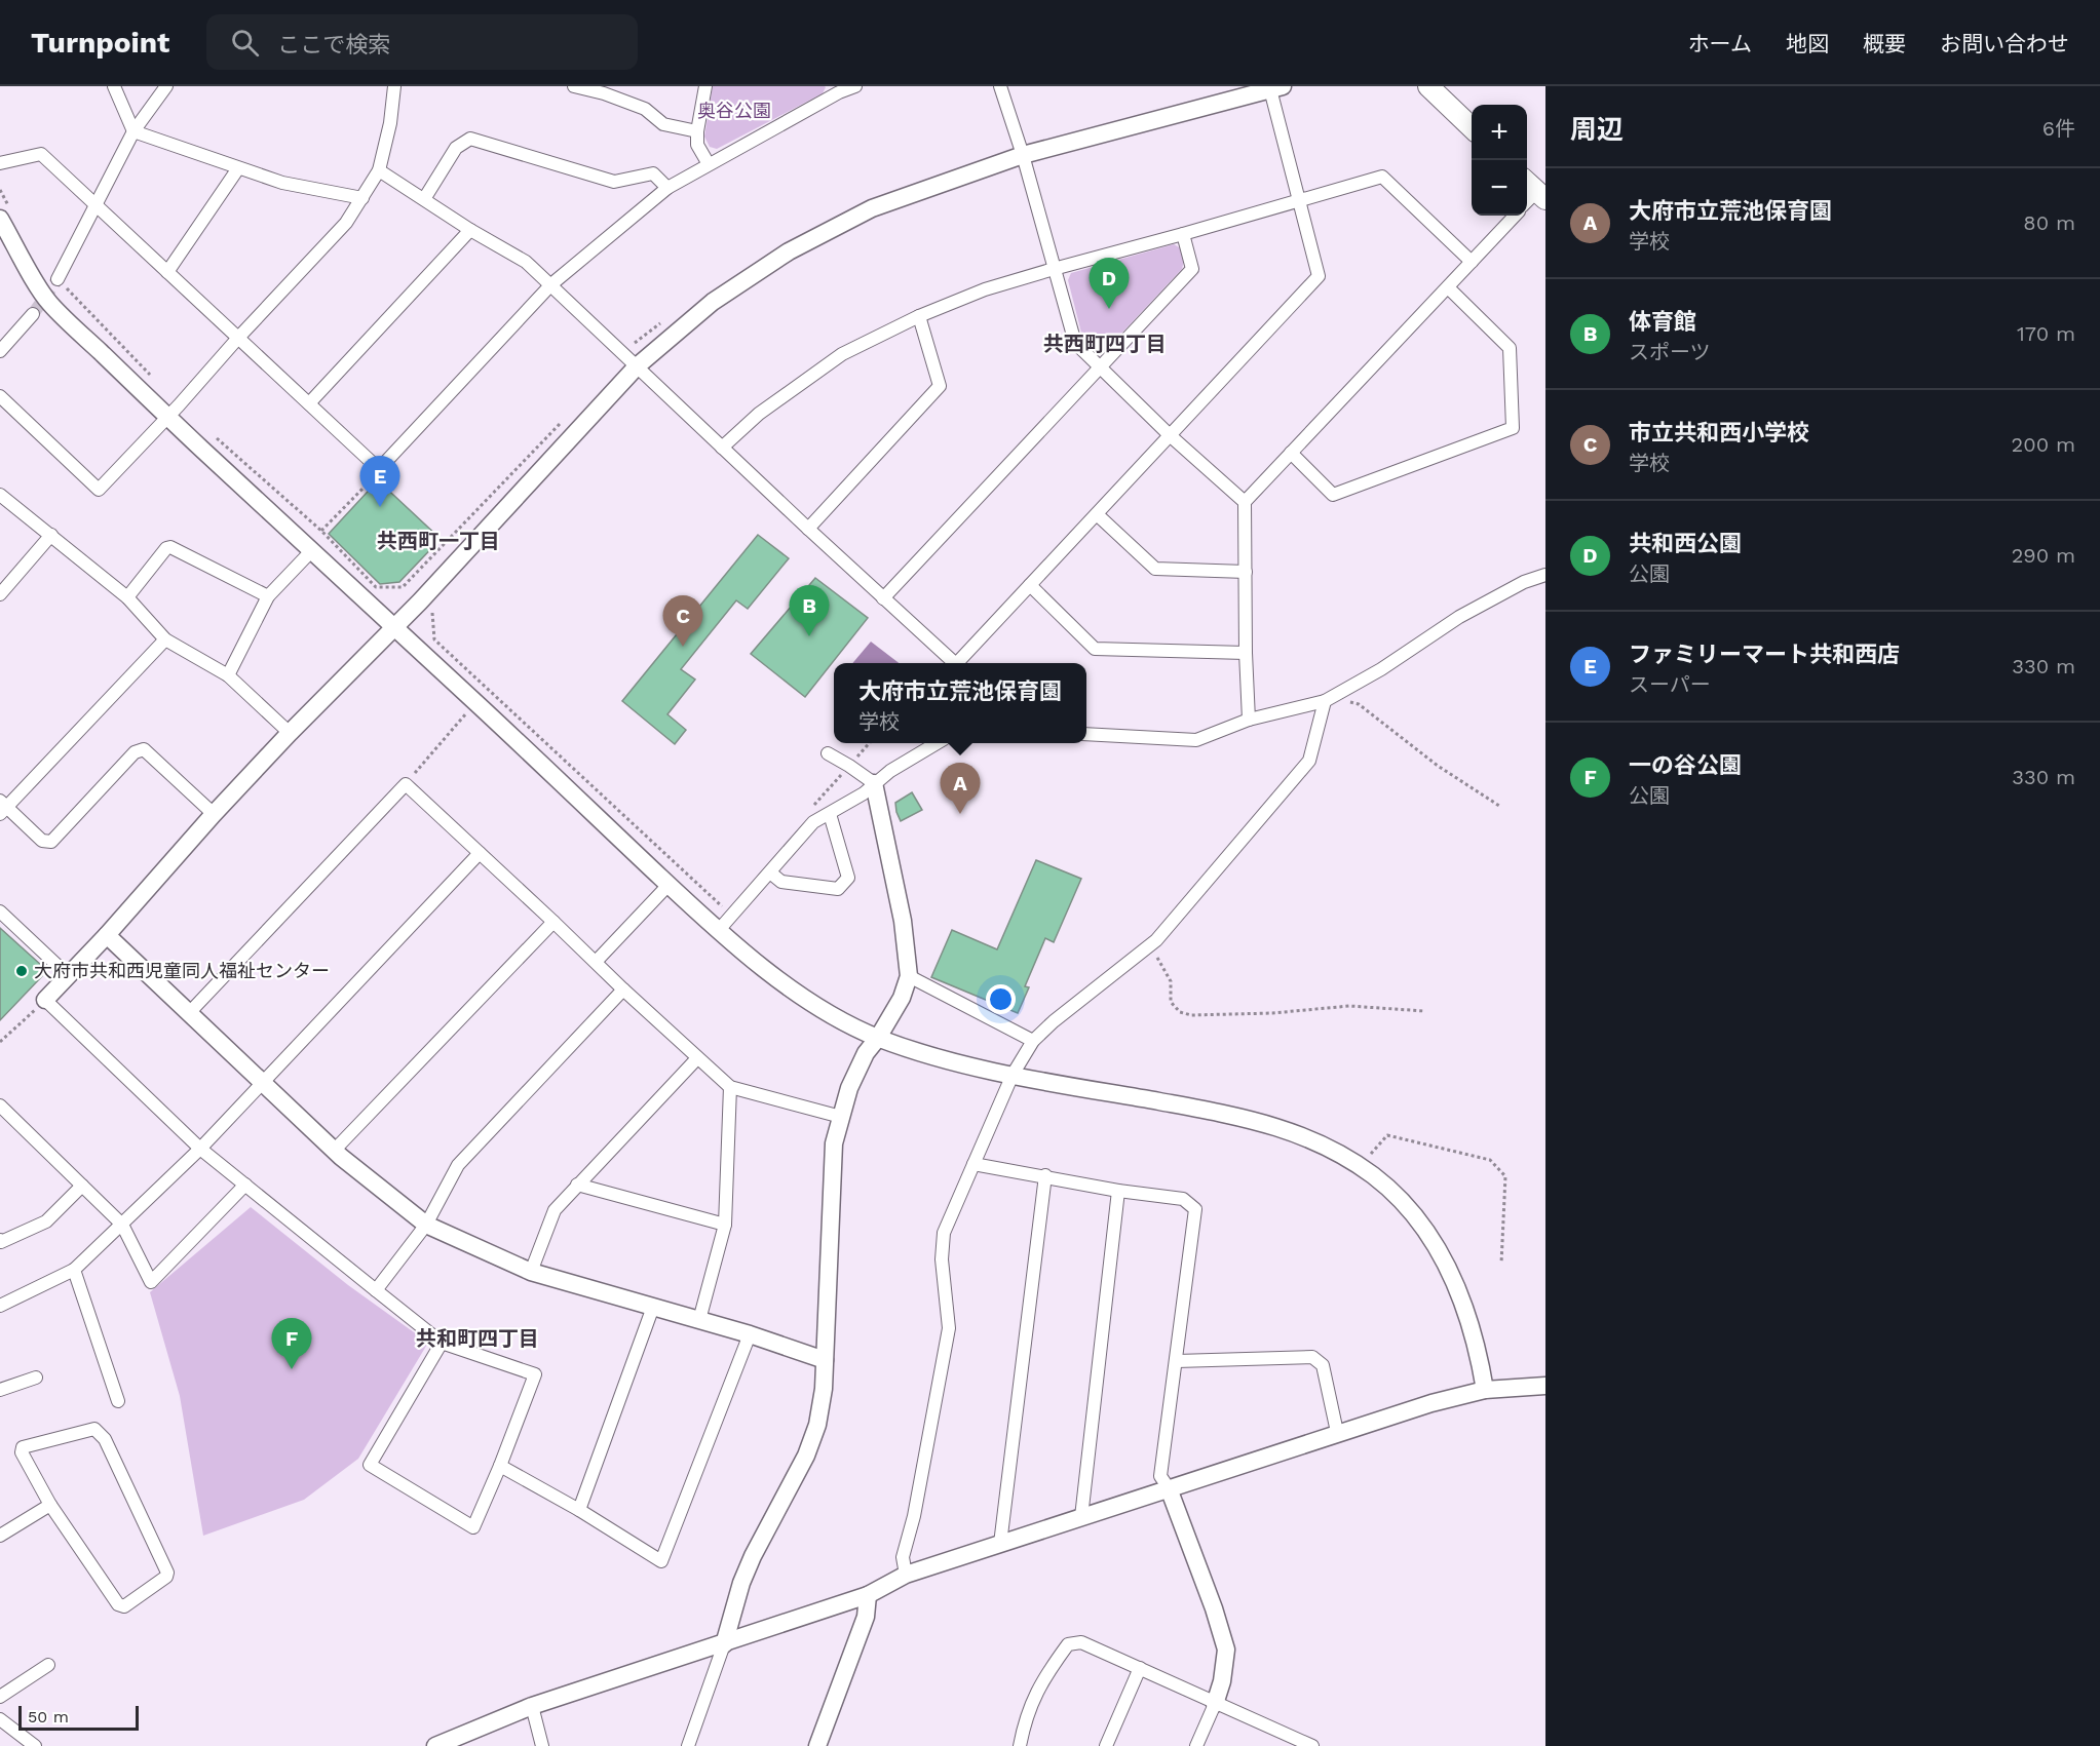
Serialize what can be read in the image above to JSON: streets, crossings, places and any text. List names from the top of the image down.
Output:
{
  "districts": ["共西町四丁目", "共西町一丁目", "共和町四丁目"],
  "parks": ["奥谷公園"],
  "places": ["大府市共和西児童同人福祉センター"],
  "scale_bar": "50 m",
  "page": {
    "header": "Turnpoint",
    "search": "ここで検索",
    "nav": [
      "ホーム",
      "地図",
      "概要",
      "お問い合わせ"
    ],
    "heading": ["周辺", "6件"],
    "map_buttons": ["+", "−"],
    "list": [
      {
        "mark": "A",
        "name": "大府市立荒池保育園",
        "note": "学校",
        "value": "80 m"
      },
      {
        "mark": "B",
        "name": "体育館",
        "note": "スポーツ",
        "value": "170 m"
      },
      {
        "mark": "C",
        "name": "市立共和西小学校",
        "note": "学校",
        "value": "200 m"
      },
      {
        "mark": "D",
        "name": "共和西公園",
        "note": "公園",
        "value": "290 m"
      },
      {
        "mark": "E",
        "name": "ファミリーマート共和西店",
        "note": "スーパー",
        "value": "330 m"
      },
      {
        "mark": "F",
        "name": "一の谷公園",
        "note": "公園",
        "value": "330 m"
      }
    ],
    "pins": [
      "D",
      "E",
      "B",
      "C",
      "A",
      "F"
    ],
    "popup": ["大府市立荒池保育園", "学校"],
    "scale": "50 m"
  }
}
